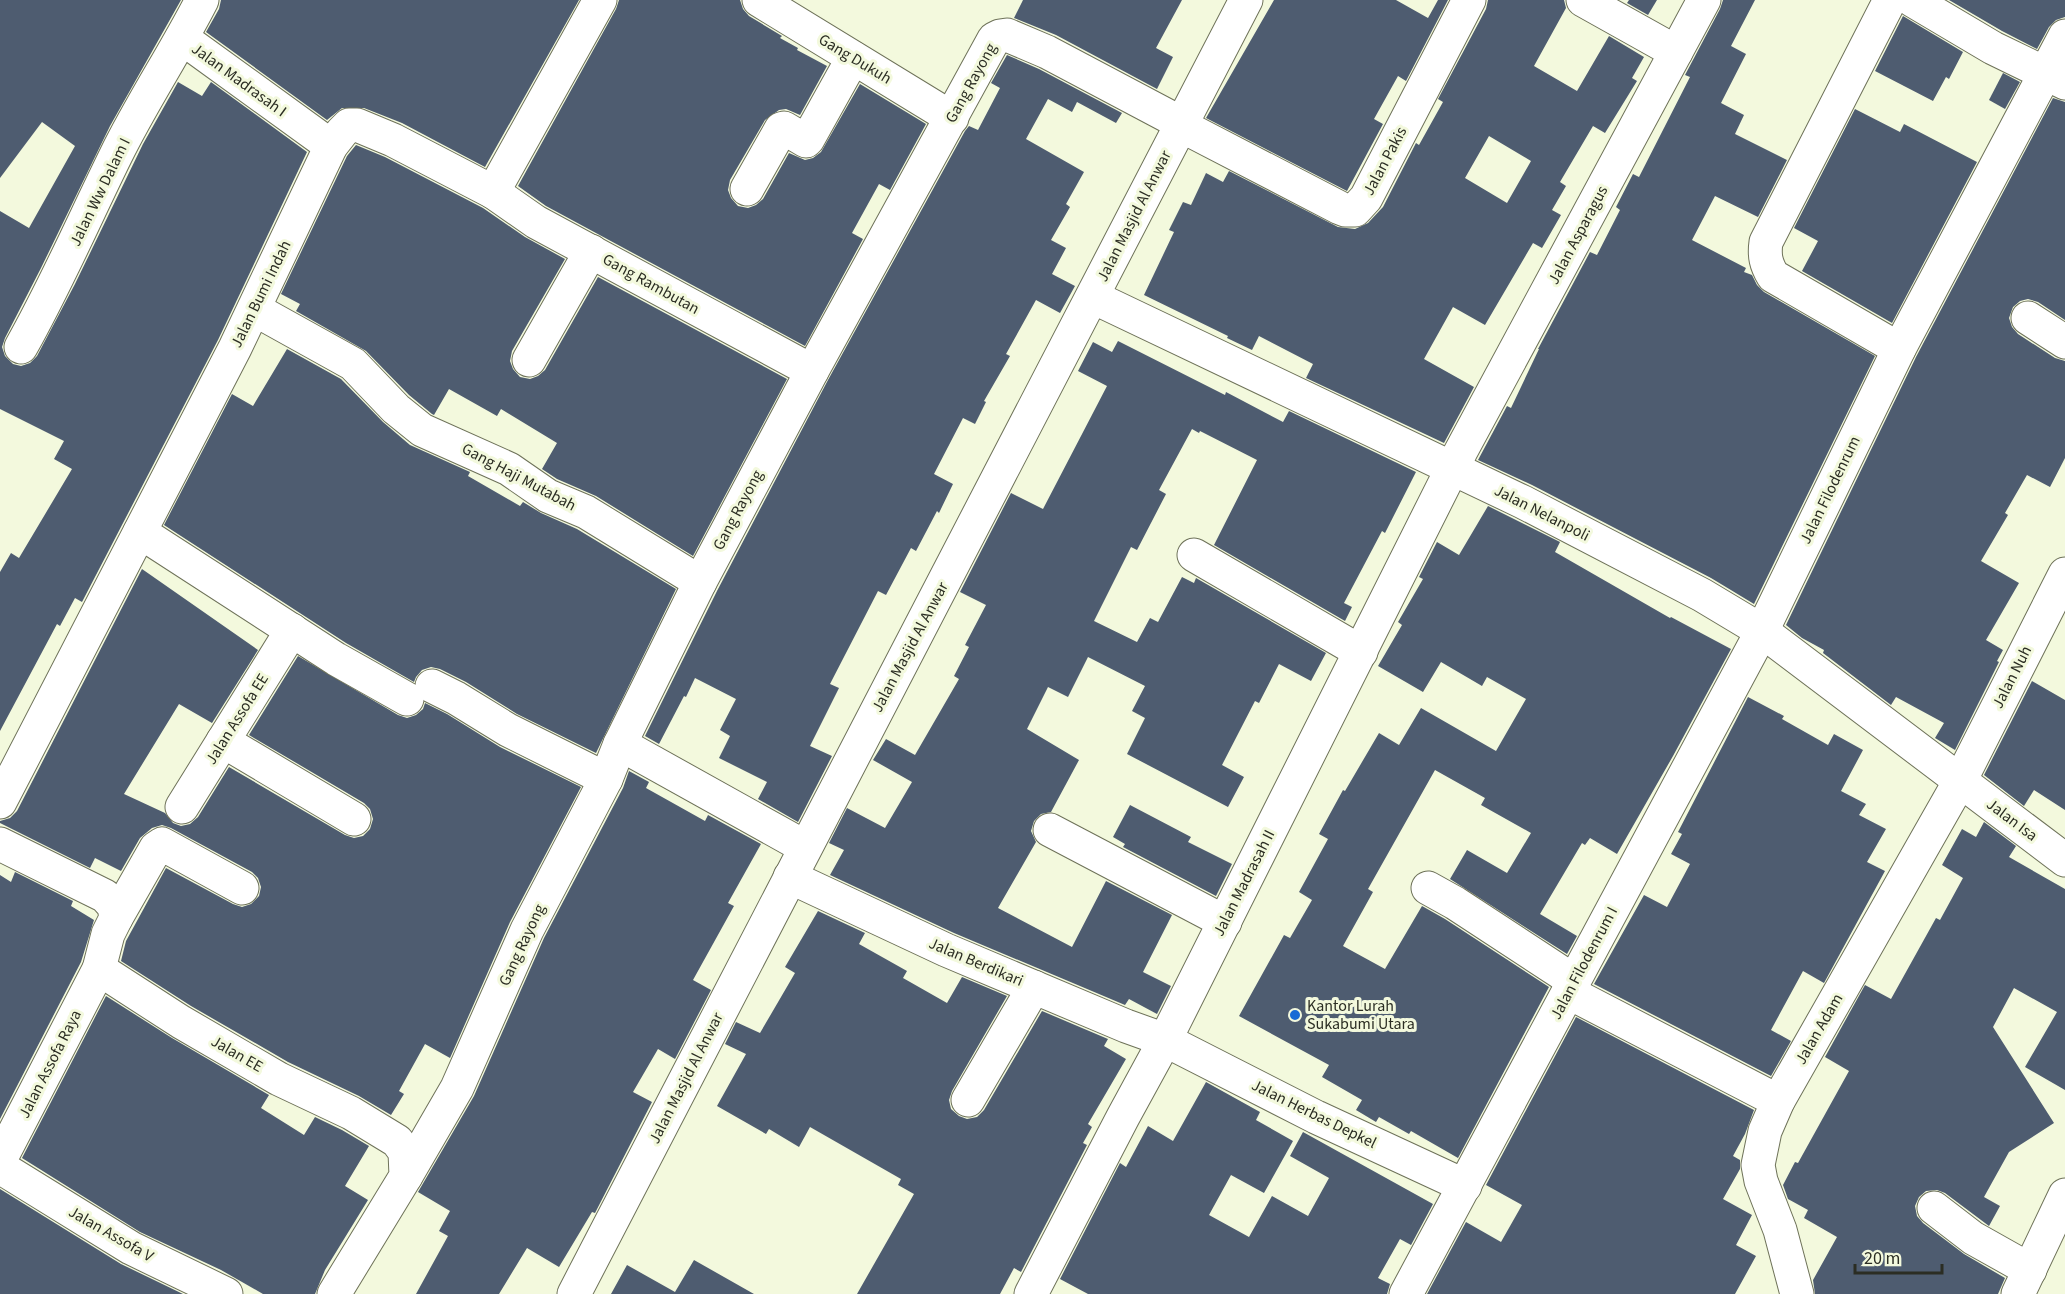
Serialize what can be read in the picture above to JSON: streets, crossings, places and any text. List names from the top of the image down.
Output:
{
  "streets": {
    "street": [
      "Gang Dukuh",
      "Jalan Madrasah I",
      "Gang Rayong",
      "Jalan Pakis",
      "Jalan Ww Dalam I",
      "Jalan Masjid Al Anwar",
      "Jalan Asparagus",
      "Gang Rambutan",
      "Jalan Bumi Indah",
      "Gang Haji Mutabah",
      "Jalan Filodenrum",
      "Jalan Nelanpoli",
      "Jalan Nuh",
      "Jalan Assofa EE",
      "Jalan Isa",
      "Jalan Madrasah II",
      "Jalan Berdikari",
      "Jalan Filodenrum I",
      "Jalan Adam",
      "Jalan EE",
      "Jalan Assofa Raya",
      "Jalan Herbas Depkel",
      "Jalan Assofa V"
    ]
  },
  "crossings": [
    ["Gang Dukuh", "Gang Rayong"],
    ["Jalan Madrasah I", "Jalan Ww Dalam I"],
    ["Jalan Madrasah I", "Jalan Bumi Indah"],
    ["Gang Rayong", "Jalan Pakis"],
    ["Gang Rayong", "Jalan Masjid Al Anwar"],
    ["Gang Rayong", "Gang Rambutan"],
    ["Gang Rayong", "Gang Haji Mutabah"],
    ["Gang Rayong", "Jalan EE"],
    ["Jalan Pakis", "Jalan Masjid Al Anwar"],
    ["Jalan Masjid Al Anwar", "Jalan Nelanpoli"],
    ["Jalan Masjid Al Anwar", "Jalan Berdikari"],
    ["Jalan Asparagus", "Jalan Nelanpoli"],
    ["Jalan Asparagus", "Jalan Madrasah II"],
    ["Gang Rambutan", "Jalan Bumi Indah"],
    ["Jalan Bumi Indah", "Gang Haji Mutabah"],
    ["Jalan Filodenrum", "Jalan Nelanpoli"],
    ["Jalan Filodenrum", "Jalan Filodenrum I"],
    ["Jalan Nelanpoli", "Jalan Nuh"],
    ["Jalan Nelanpoli", "Jalan Isa"],
    ["Jalan Nelanpoli", "Jalan Madrasah II"],
    ["Jalan Nelanpoli", "Jalan Filodenrum I"],
    ["Jalan Nelanpoli", "Jalan Adam"],
    ["Jalan Nuh", "Jalan Isa"],
    ["Jalan Nuh", "Jalan Adam"],
    ["Jalan Isa", "Jalan Adam"],
    ["Jalan Madrasah II", "Jalan Berdikari"],
    ["Jalan Madrasah II", "Jalan Herbas Depkel"],
    ["Jalan Berdikari", "Jalan Herbas Depkel"],
    ["Jalan Filodenrum I", "Jalan Herbas Depkel"],
    ["Jalan EE", "Jalan Assofa Raya"]
  ],
  "places": ["Kantor Lurah Sukabumi Utara"],
  "scale_bar": "20 m"
}
